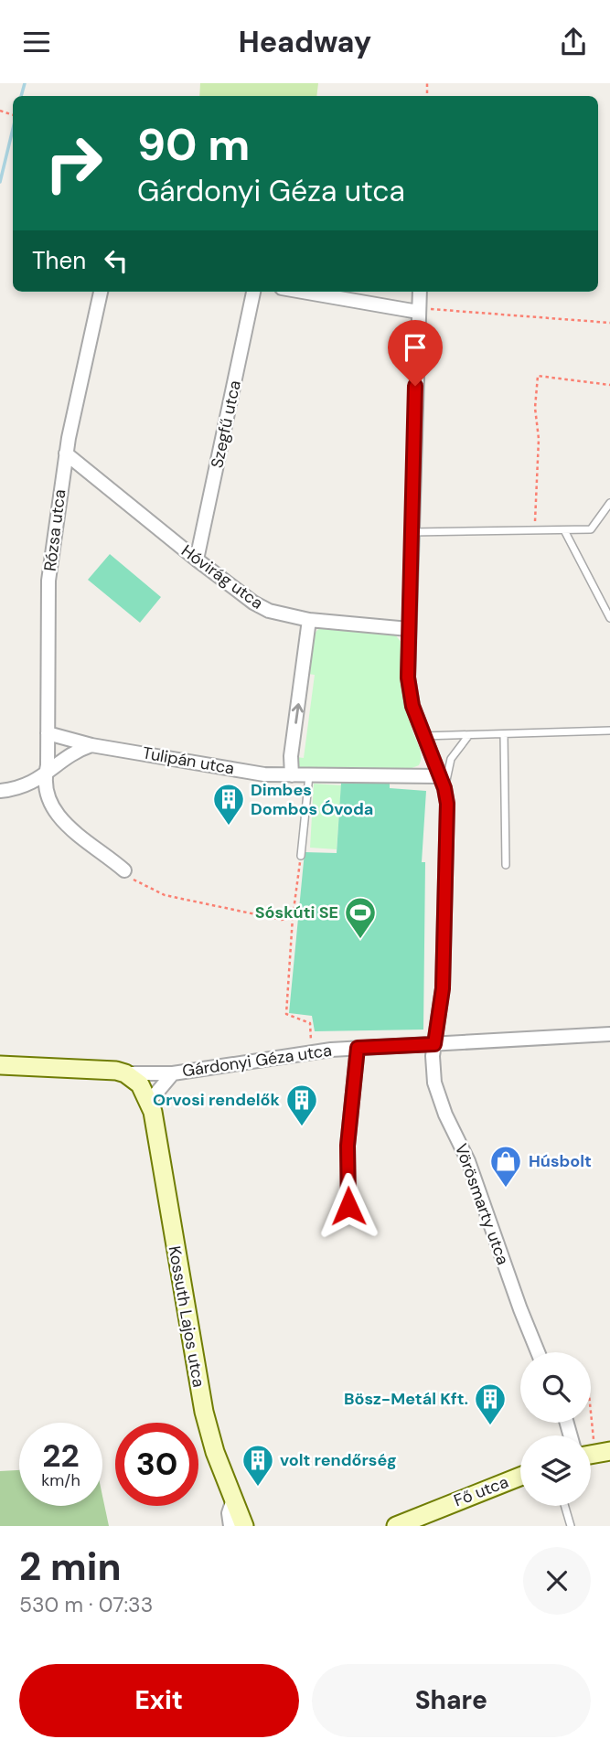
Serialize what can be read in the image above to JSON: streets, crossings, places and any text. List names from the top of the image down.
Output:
{
  "streets": {
    "street": [
      "Szegfű utca",
      "Rózsa utca",
      "Hóvirág utca",
      "Tulipán utca",
      "Gárdonyi Géza utca",
      "Vörösmarty utca",
      "Kossuth Lajos utca",
      "Fő utca"
    ]
  },
  "crossings": [
    ["Szegfű utca", "Hóvirág utca"],
    ["Rózsa utca", "Hóvirág utca"],
    ["Rózsa utca", "Tulipán utca"],
    ["Hóvirág utca", "Vörösmarty utca"],
    ["Tulipán utca", "Vörösmarty utca"],
    ["Gárdonyi Géza utca", "Vörösmarty utca"],
    ["Gárdonyi Géza utca", "Kossuth Lajos utca"]
  ],
  "places": {
    "building": [
      "Dimbes Dombos Óvoda",
      "Orvosi rendelők",
      "Bösz-Metál Kft.",
      "volt rendőrség"
    ],
    "sports": ["Sóskúti SE"],
    "shop": ["Húsbolt"]
  },
  "page": {
    "header": "Headway",
    "turn": ["90 m", "Gárdonyi Géza utca"],
    "then": "Then",
    "speed": "22 km/h",
    "limit": "30",
    "heading": ["2 min", "530 m · 07:33"],
    "buttons": ["Exit", "Share"]
  }
}
